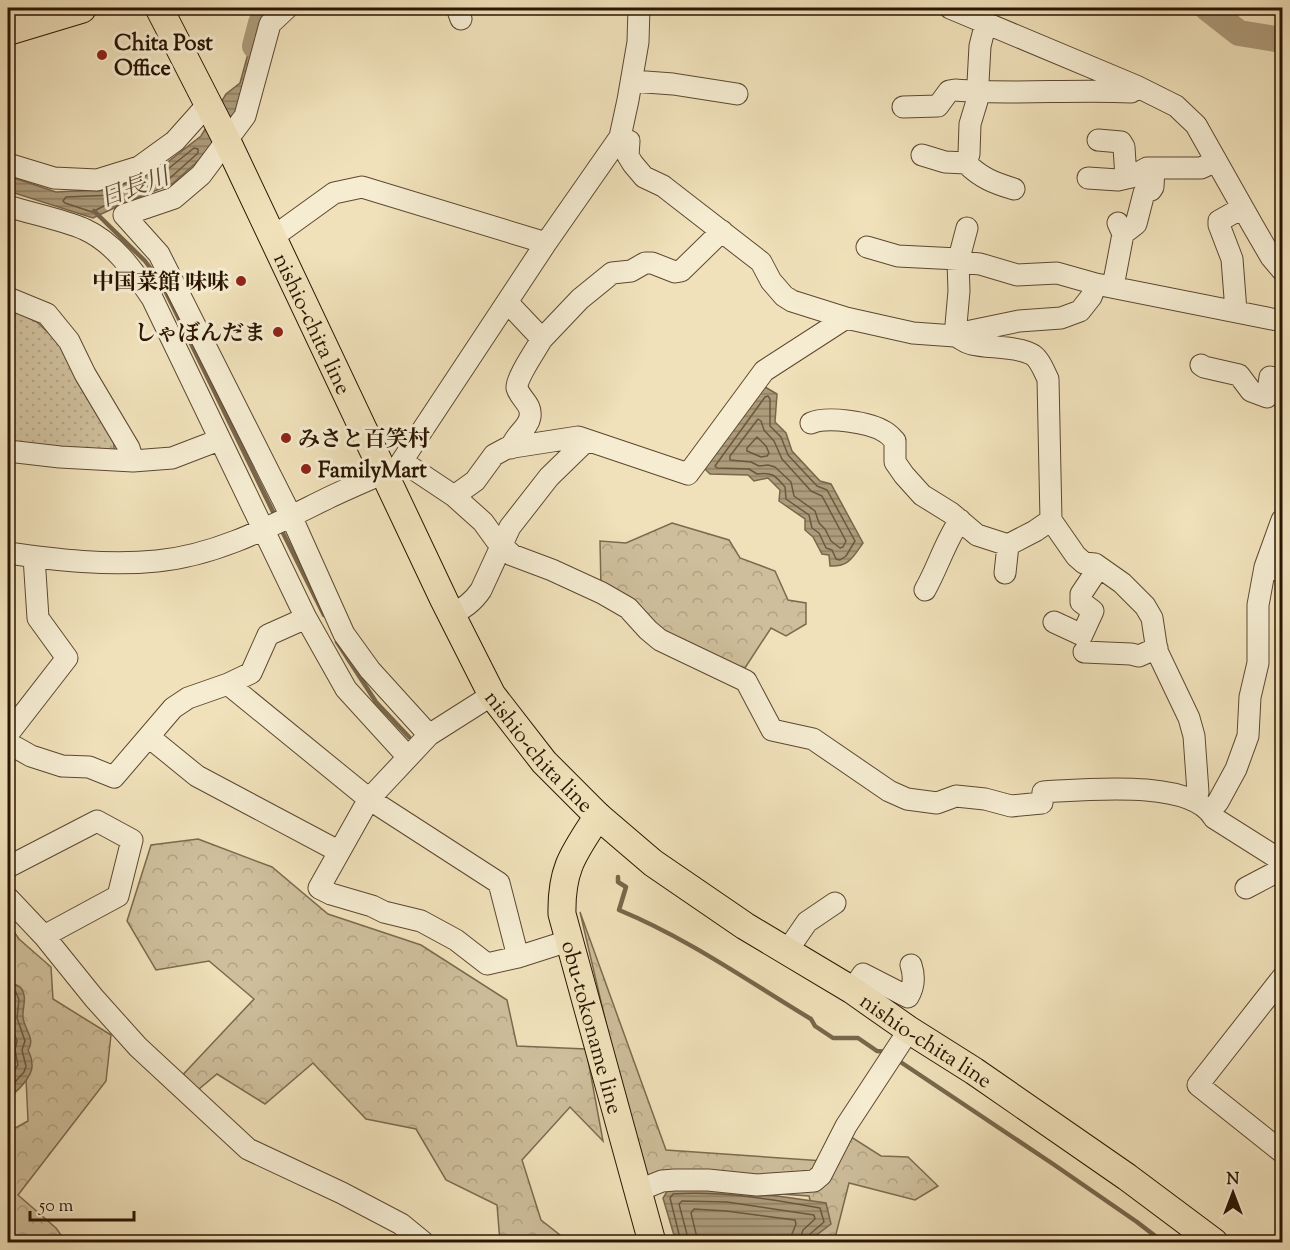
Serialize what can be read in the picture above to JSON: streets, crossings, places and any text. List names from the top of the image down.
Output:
{
  "streets": {
    "main road": ["nishio-chita line", "obu-tokoname line"]
  },
  "crossings": [
    ["nishio-chita line", "obu-tokoname line"]
  ],
  "water": ["日長川"],
  "places": [
    "Chita Post Office",
    "中国菜館 味味",
    "しゃぼんだま",
    "みさと百笑村",
    "FamilyMart"
  ],
  "scale_bar": "50 m",
  "north": "top"
}
